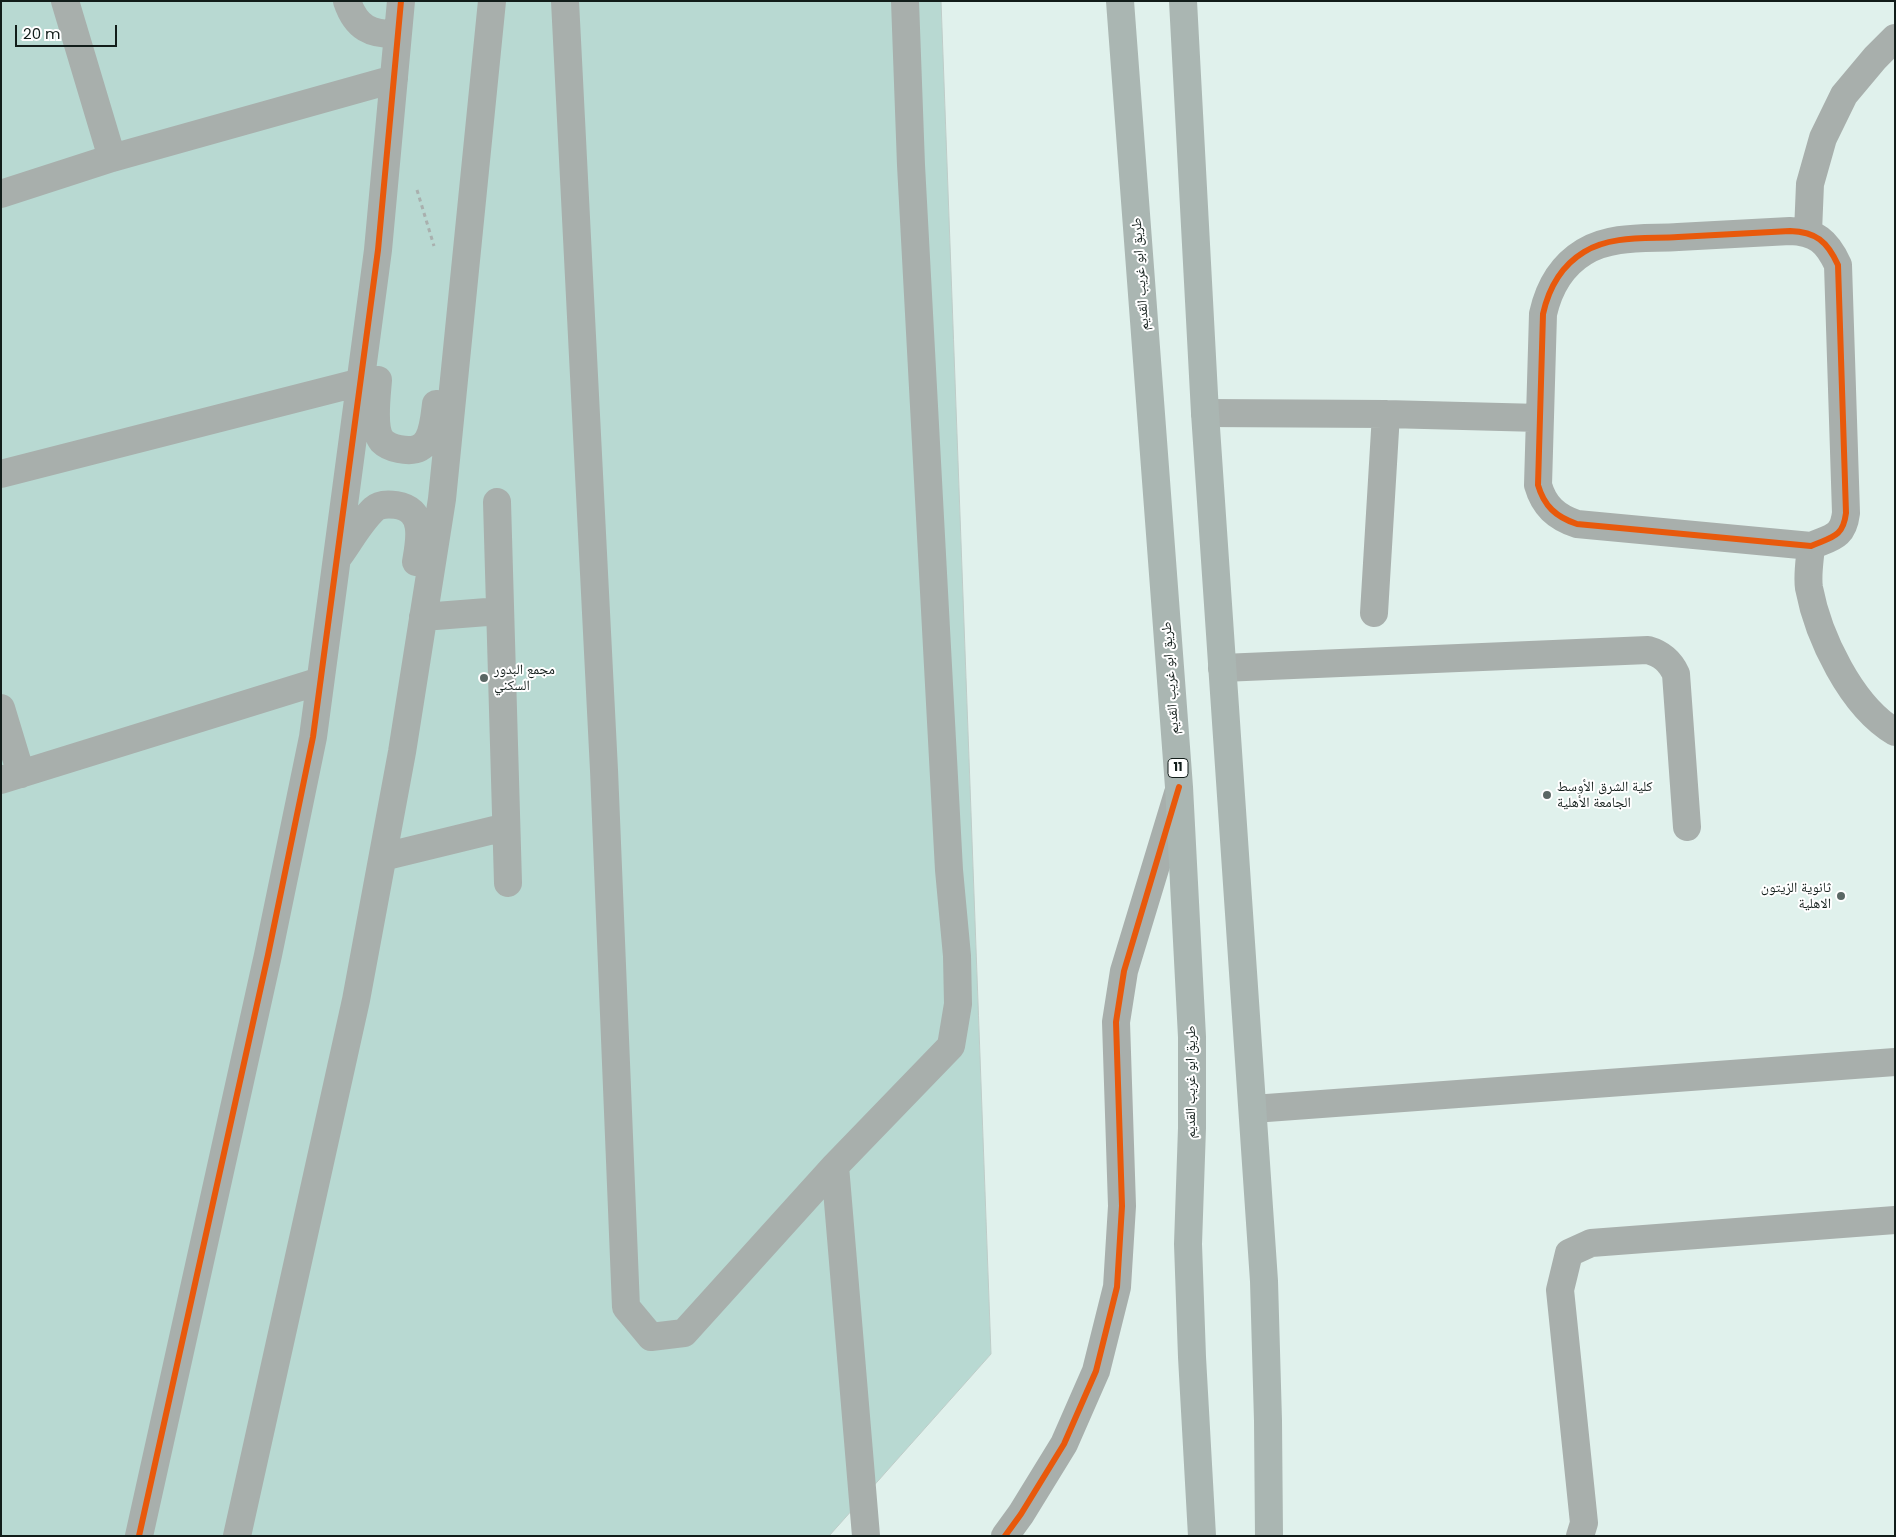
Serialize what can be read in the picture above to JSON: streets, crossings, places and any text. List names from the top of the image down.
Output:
{
  "streets": {
    "highway": ["طريق ابو غريب القديم", "11"]
  },
  "places": ["مجمع البدور السكني", "كلية الشرق الأوسط الجامعة الأهلية", "ثانوية الزيتون الاهلية"],
  "scale_bar": "20 m"
}
